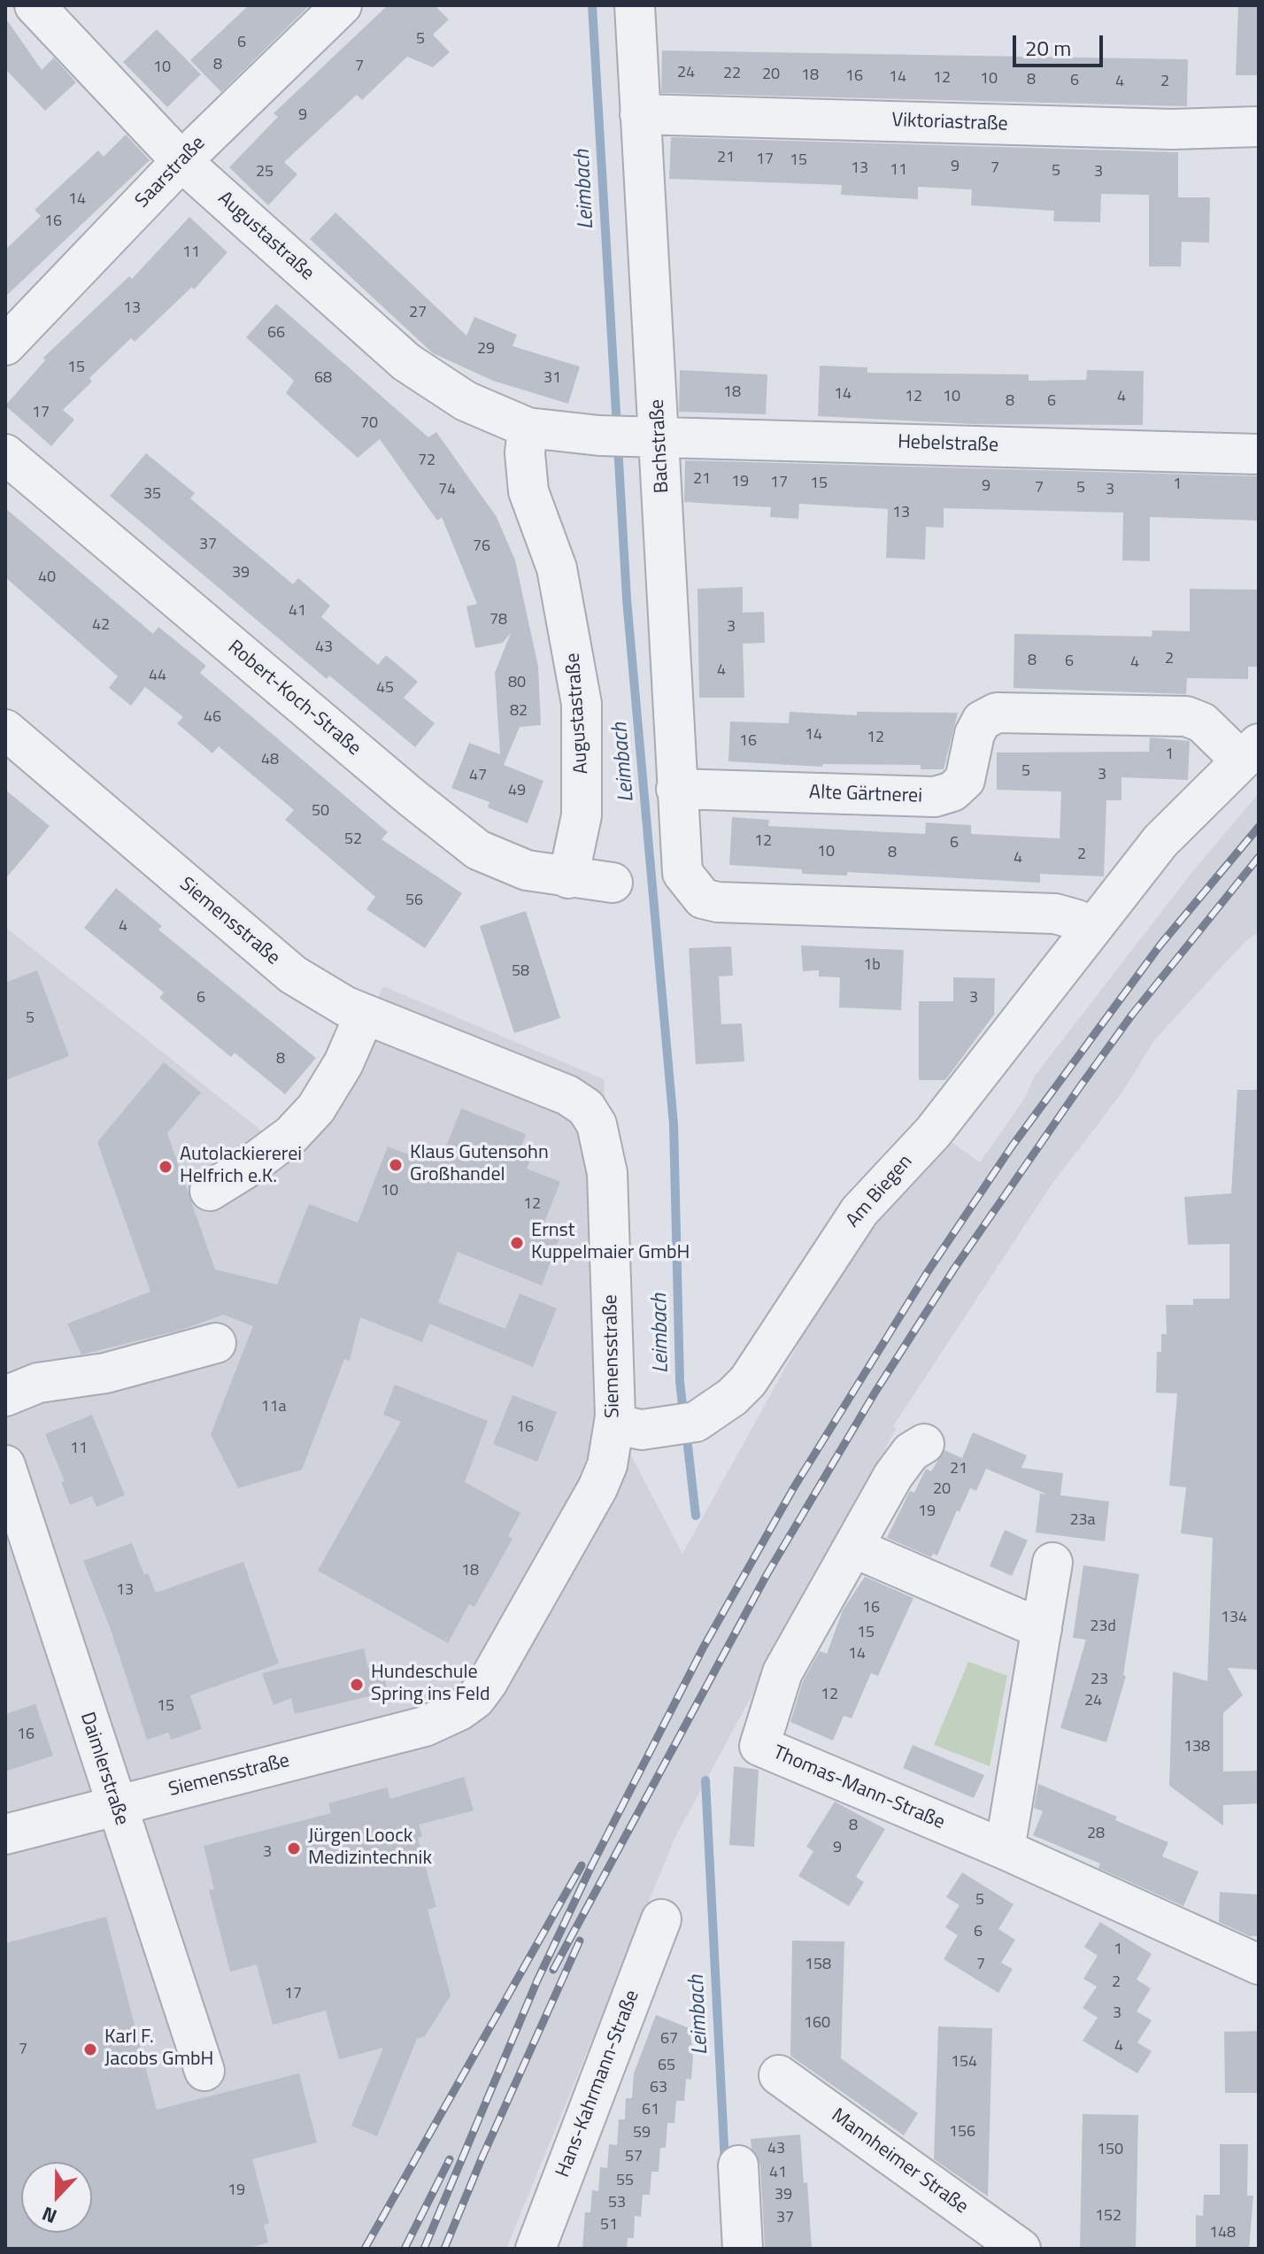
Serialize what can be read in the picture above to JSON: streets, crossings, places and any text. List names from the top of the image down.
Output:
{
  "streets": {
    "street": [
      "Viktoriastraße",
      "Saarstraße",
      "Augustastraße",
      "Hebelstraße",
      "Bachstraße",
      "Robert-Koch-Straße",
      "Alte Gärtnerei",
      "Siemensstraße",
      "Am Biegen",
      "Daimlerstraße",
      "Thomas-Mann-Straße",
      "Hans-Kahrmann-Straße",
      "Mannheimer Straße"
    ]
  },
  "crossings": [
    ["Viktoriastraße", "Bachstraße"],
    ["Saarstraße", "Augustastraße"],
    ["Augustastraße", "Hebelstraße"],
    ["Augustastraße", "Bachstraße"],
    ["Augustastraße", "Robert-Koch-Straße"],
    ["Hebelstraße", "Bachstraße"],
    ["Bachstraße", "Alte Gärtnerei"],
    ["Bachstraße", "Am Biegen"],
    ["Alte Gärtnerei", "Am Biegen"],
    ["Siemensstraße", "Am Biegen"],
    ["Siemensstraße", "Daimlerstraße"]
  ],
  "water": ["Leimbach"],
  "places": [
    "Klaus Gutensohn Großhandel",
    "Autolackiererei Helfrich e.K.",
    "Ernst Kuppelmaier GmbH",
    "Hundeschule Spring ins Feld",
    "Jürgen Loock Medizintechnik",
    "Karl F. Jacobs GmbH"
  ],
  "house_numbers": [
    "5",
    "6",
    "8",
    "7",
    "10",
    "24",
    "22",
    "20",
    "18",
    "16",
    "14",
    "12",
    "10",
    "8",
    "6",
    "4",
    "2",
    "9",
    "21",
    "17",
    "15",
    "9",
    "13",
    "7",
    "11",
    "5",
    "25",
    "3",
    "14",
    "16",
    "11",
    "13",
    "27",
    "66",
    "29",
    "15",
    "68",
    "31",
    "18",
    "14",
    "12",
    "10",
    "4",
    "8",
    "6",
    "17",
    "70",
    "72",
    "21",
    "19",
    "17",
    "15",
    "1",
    "9",
    "7",
    "5",
    "74",
    "3",
    "35",
    "13",
    "37",
    "76",
    "39",
    "40",
    "41",
    "78",
    "42",
    "3",
    "43",
    "2",
    "8",
    "6",
    "4",
    "4",
    "44",
    "80",
    "45",
    "82",
    "46",
    "14",
    "12",
    "16",
    "1",
    "48",
    "5",
    "3",
    "47",
    "49",
    "50",
    "52",
    "12",
    "6",
    "10",
    "8",
    "2",
    "4",
    "56",
    "4",
    "1b",
    "58",
    "6",
    "3",
    "5",
    "8",
    "10",
    "12",
    "11a",
    "16",
    "11",
    "21",
    "20",
    "19",
    "23a",
    "18",
    "13",
    "16",
    "134",
    "23d",
    "15",
    "14",
    "23",
    "12",
    "24",
    "15",
    "16",
    "138",
    "8",
    "28",
    "9",
    "3",
    "5",
    "6",
    "1",
    "158",
    "7",
    "2",
    "17",
    "3",
    "160",
    "67",
    "4",
    "7",
    "154",
    "65",
    "63",
    "61",
    "156",
    "59",
    "43",
    "150",
    "57",
    "41",
    "55",
    "19",
    "39",
    "53",
    "152",
    "37",
    "51",
    "148"
  ],
  "scale_bar": "20 m",
  "north": "bottom"
}
